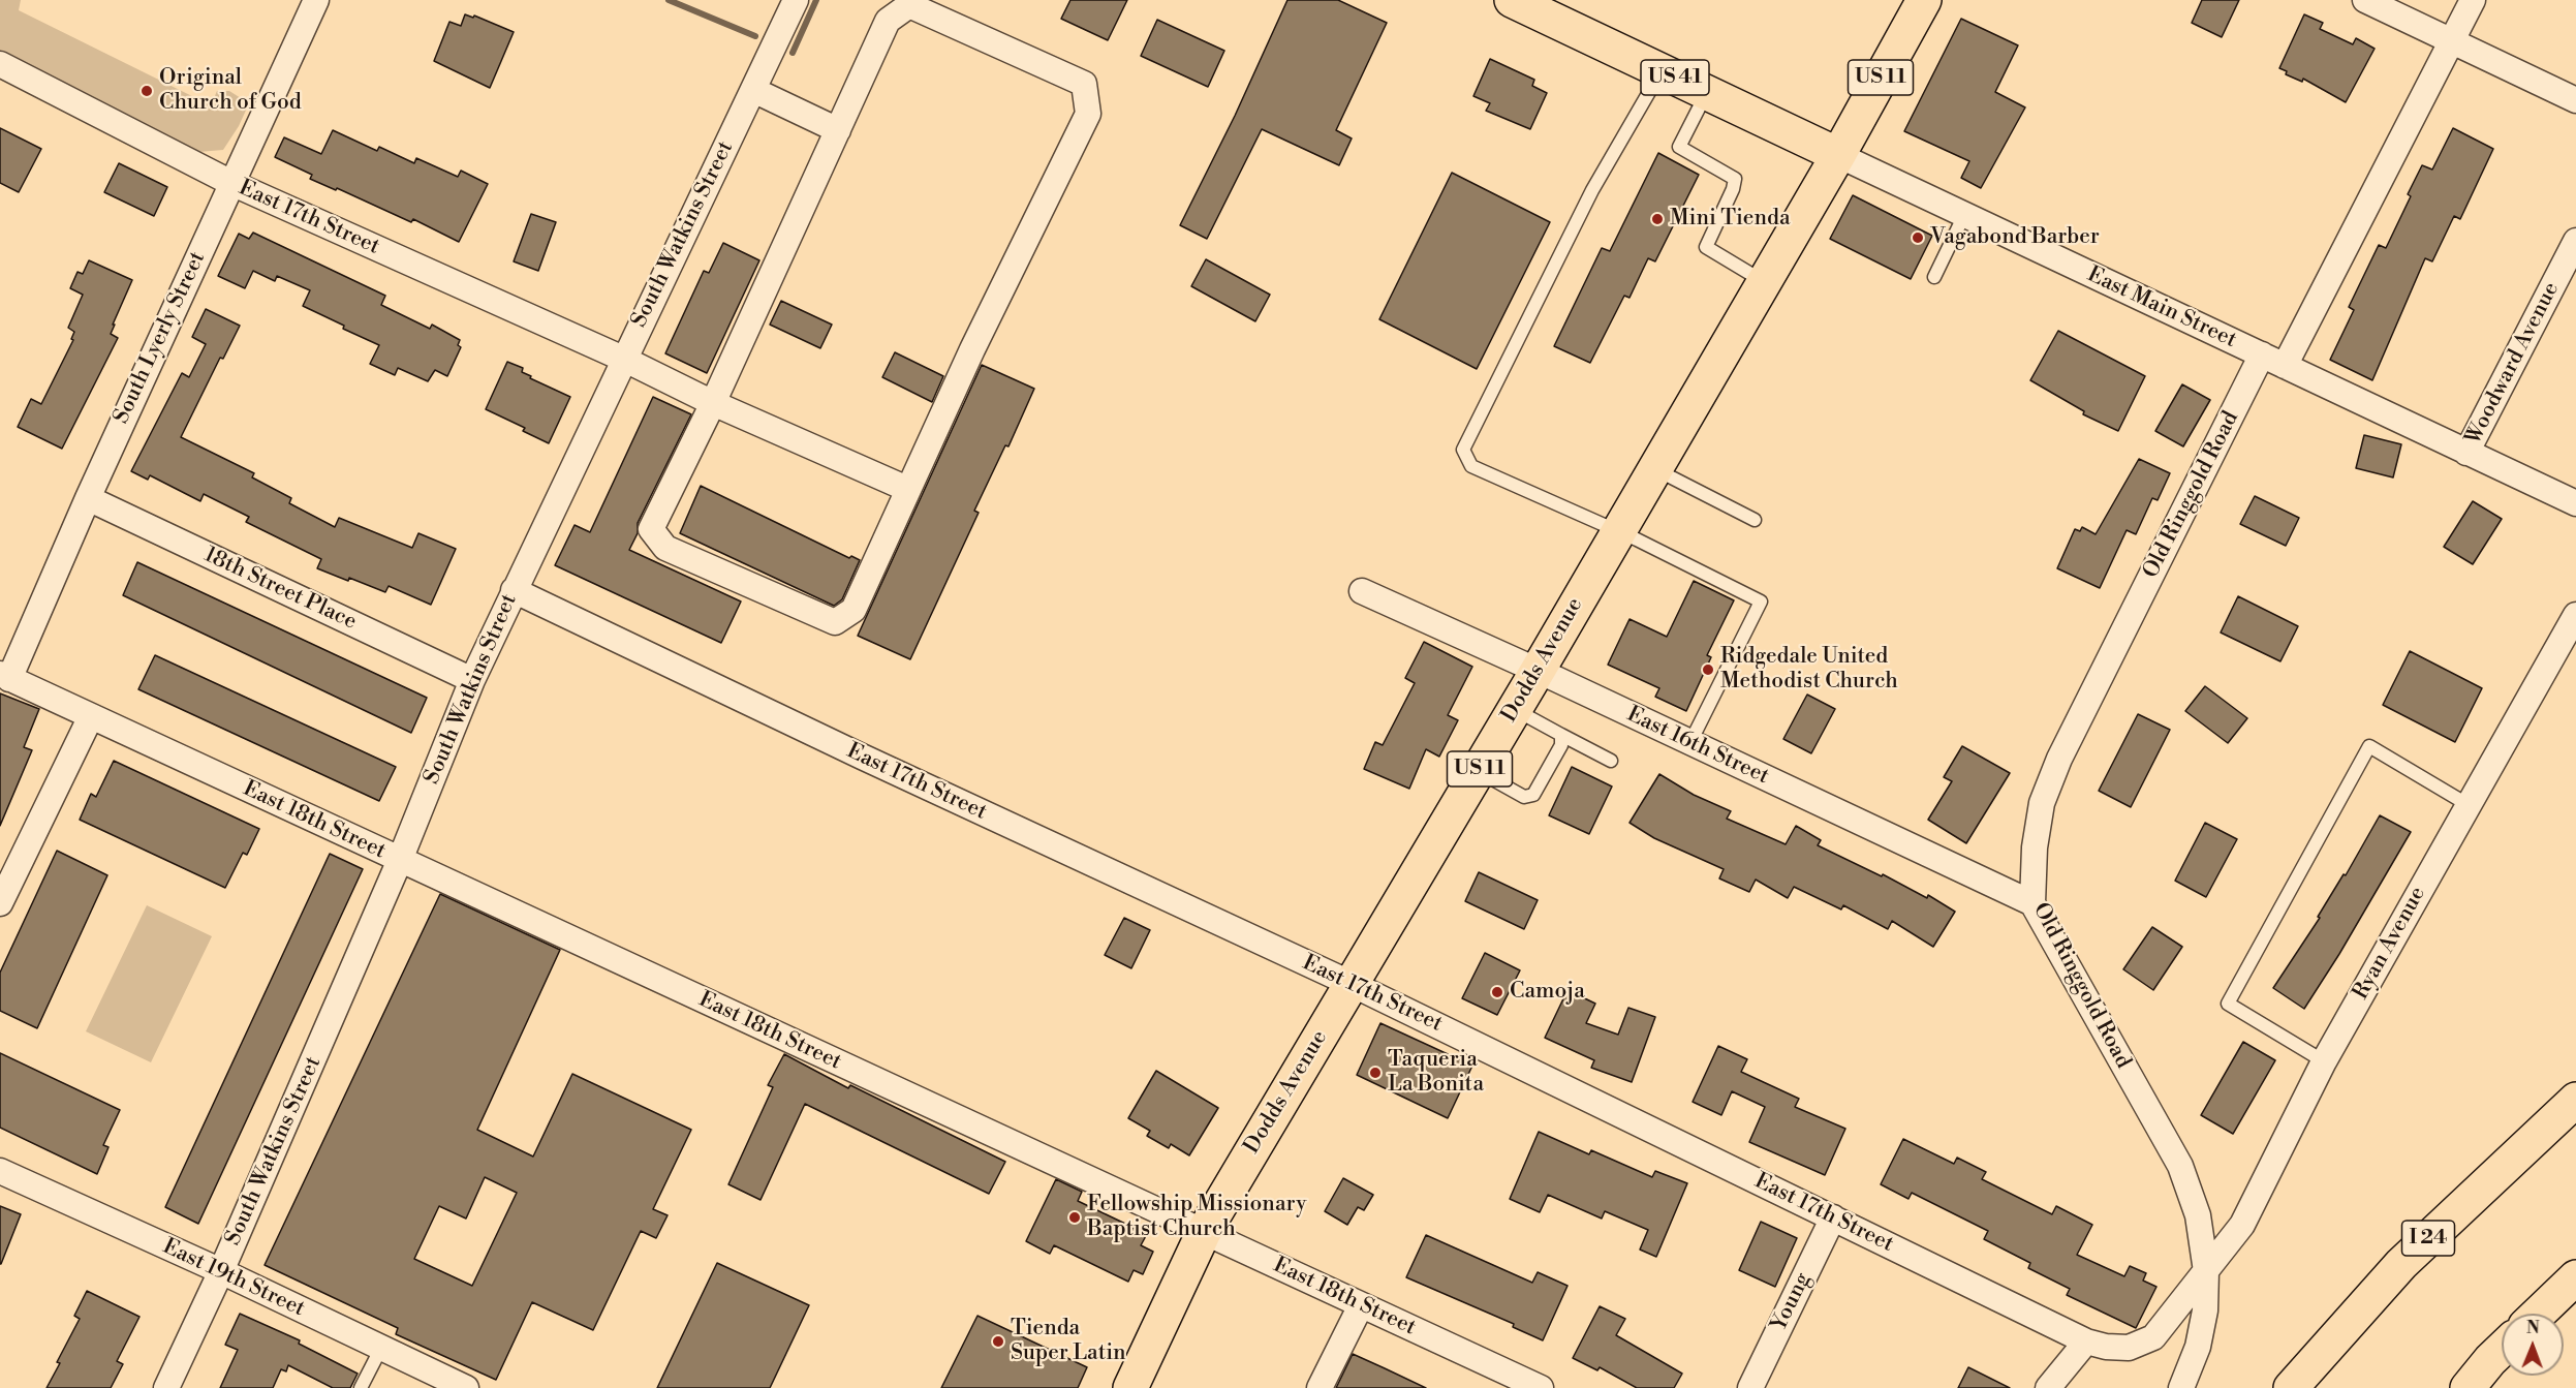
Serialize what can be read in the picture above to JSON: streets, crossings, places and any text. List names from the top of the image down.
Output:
{
  "streets": {
    "main road": [
      "US 41",
      "US 11",
      "East Main Street",
      "Dodds Avenue",
      "I 24"
    ],
    "street": [
      "East 17th Street",
      "South Watkins Street",
      "South Lyerly Street",
      "Woodward Avenue",
      "Old Ringgold Road",
      "18th Street Place",
      "East 16th Street",
      "East 18th Street",
      "Ryan Avenue",
      "East 19th Street",
      "Young"
    ]
  },
  "crossings": [
    ["East 17th Street", "South Watkins Street"],
    ["East 17th Street", "South Lyerly Street"],
    ["East 17th Street", "Old Ringgold Road"],
    ["East 17th Street", "Dodds Avenue"],
    ["East 17th Street", "Ryan Avenue"],
    ["East 17th Street", "Young"],
    ["South Watkins Street", "18th Street Place"],
    ["South Watkins Street", "East 18th Street"],
    ["South Watkins Street", "East 19th Street"],
    ["East Main Street", "Woodward Avenue"],
    ["East Main Street", "Old Ringgold Road"],
    ["East Main Street", "Dodds Avenue"],
    ["South Lyerly Street", "18th Street Place"],
    ["South Lyerly Street", "East 18th Street"],
    ["Old Ringgold Road", "East 16th Street"],
    ["Old Ringgold Road", "Ryan Avenue"],
    ["Dodds Avenue", "East 16th Street"],
    ["Dodds Avenue", "East 18th Street"]
  ],
  "places": [
    "Original Church of God",
    "Mini Tienda",
    "Vagabond Barber",
    "Ridgedale United Methodist Church",
    "Camoja",
    "Taqueria La Bonita",
    "Fellowship Missionary Baptist Church",
    "Tienda Super Latin"
  ],
  "north": "top"
}
